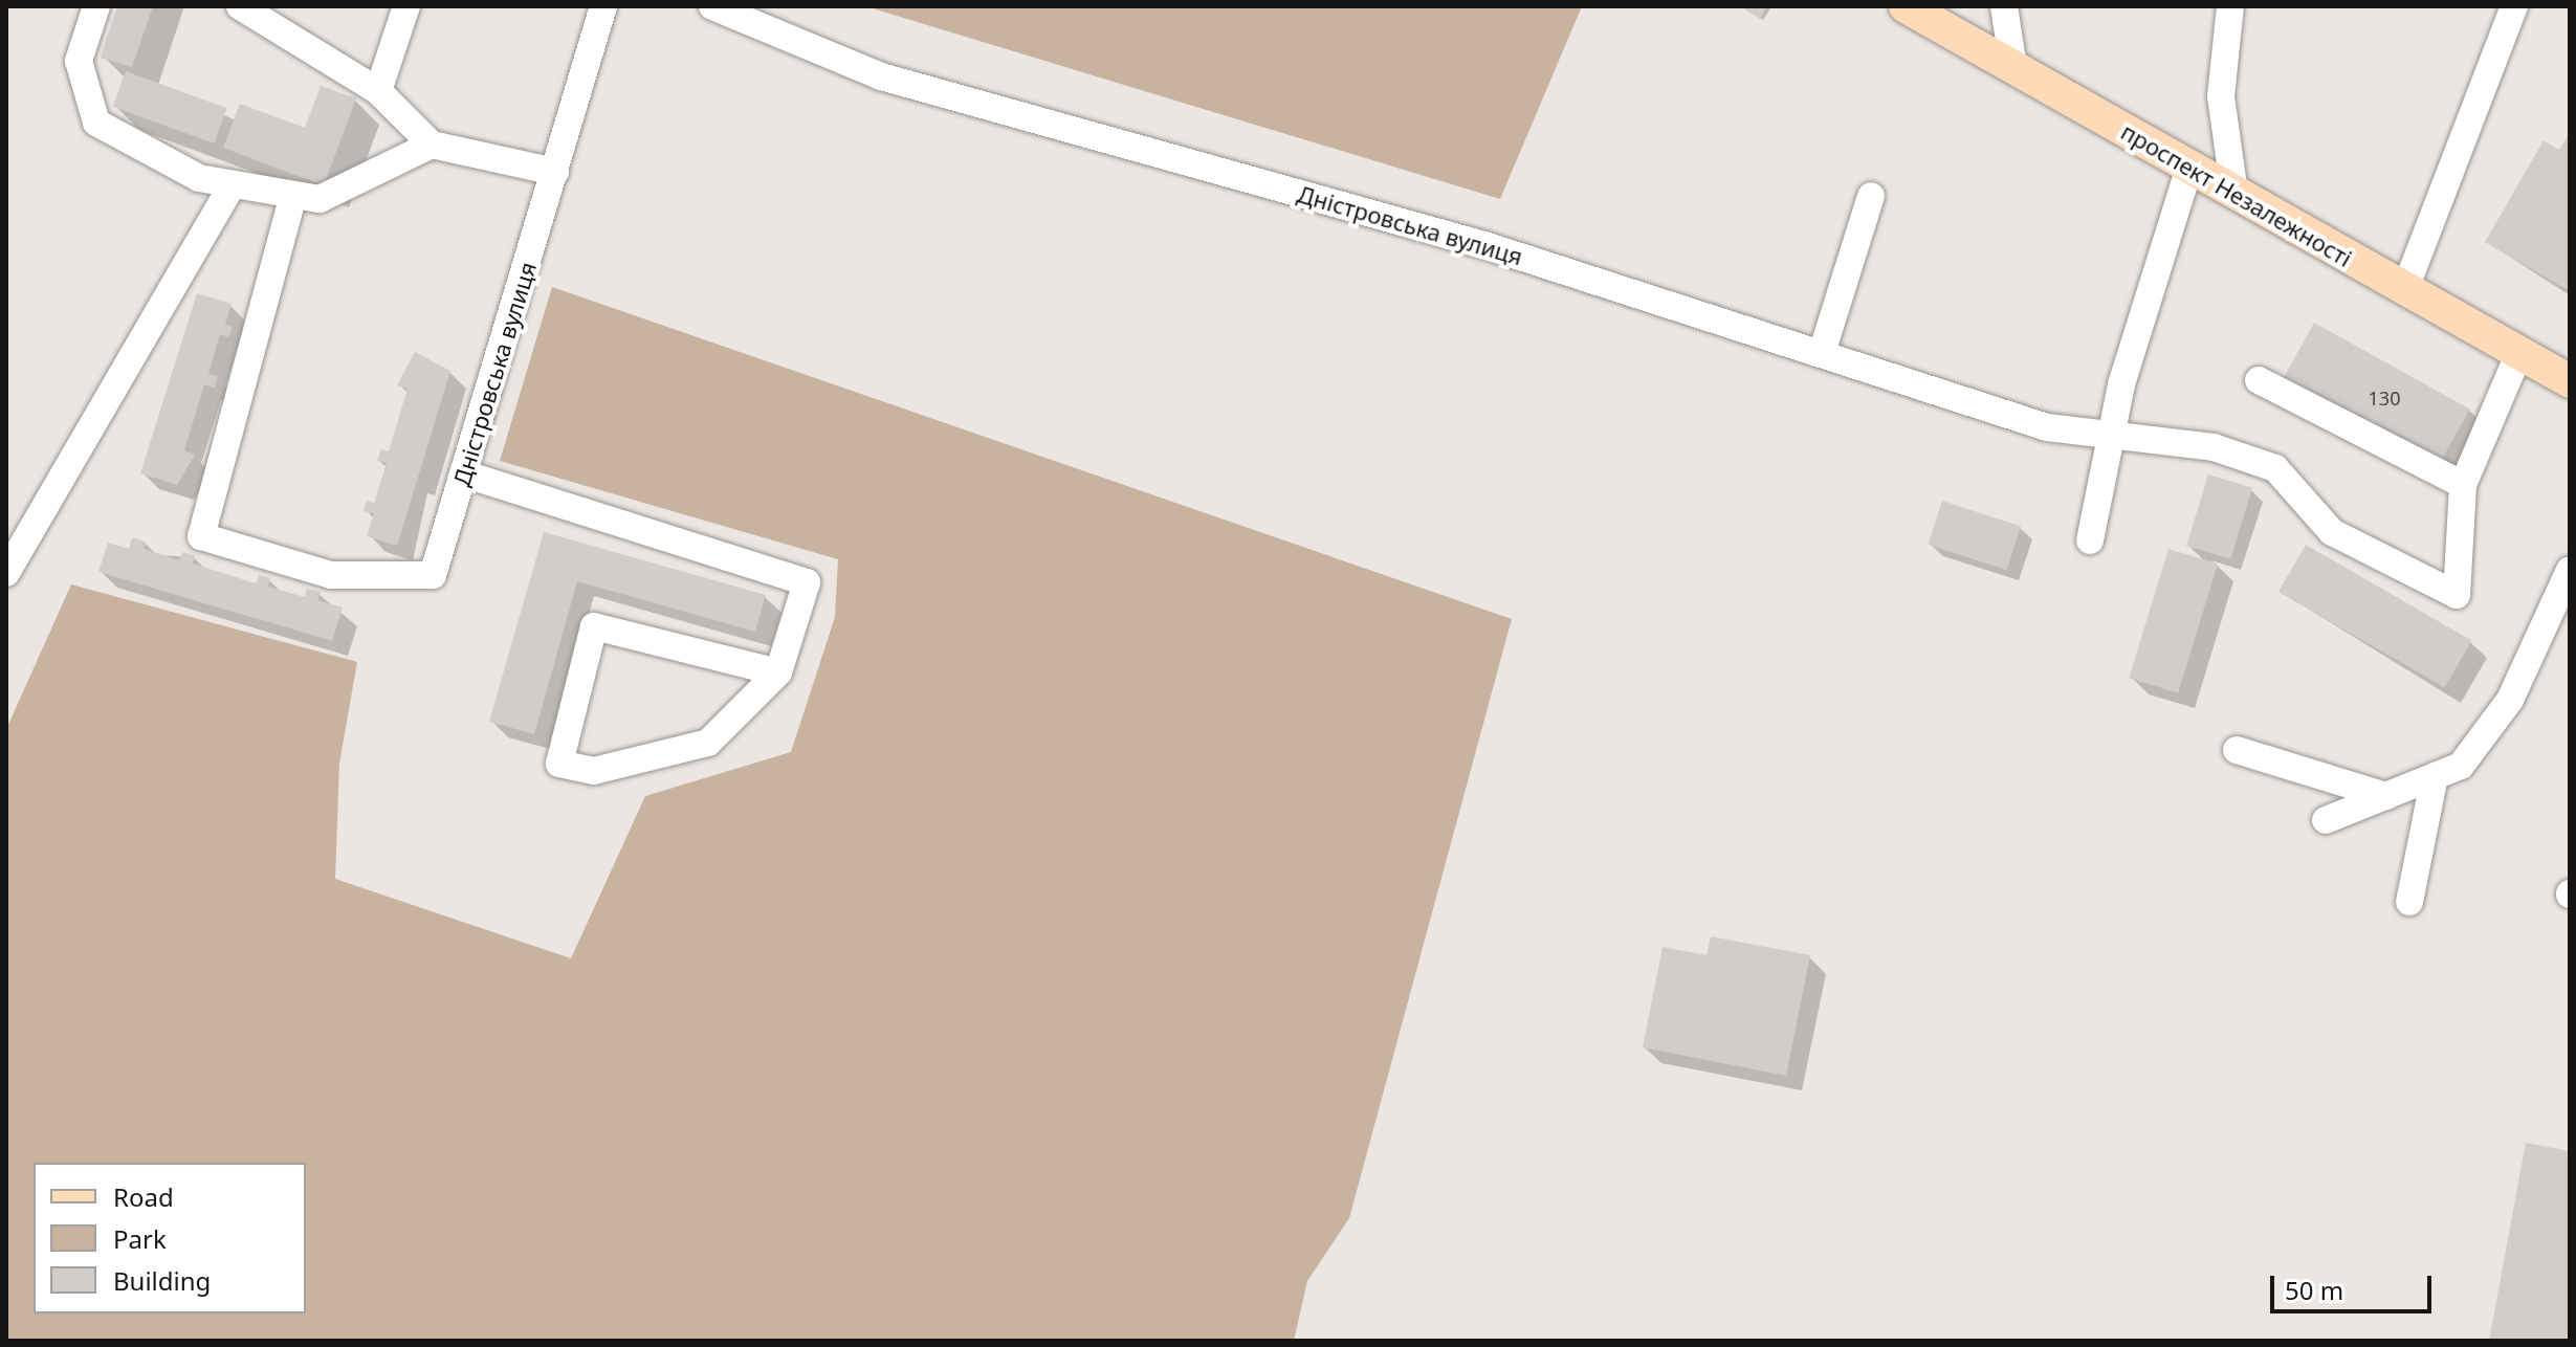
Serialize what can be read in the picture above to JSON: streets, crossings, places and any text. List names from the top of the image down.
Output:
{
  "streets": {
    "main road": ["проспект Незалежності"],
    "street": ["Дністровська вулиця"]
  },
  "house_numbers": ["130"],
  "legend": ["Road", "Park", "Building"],
  "scale_bar": "50 m"
}
